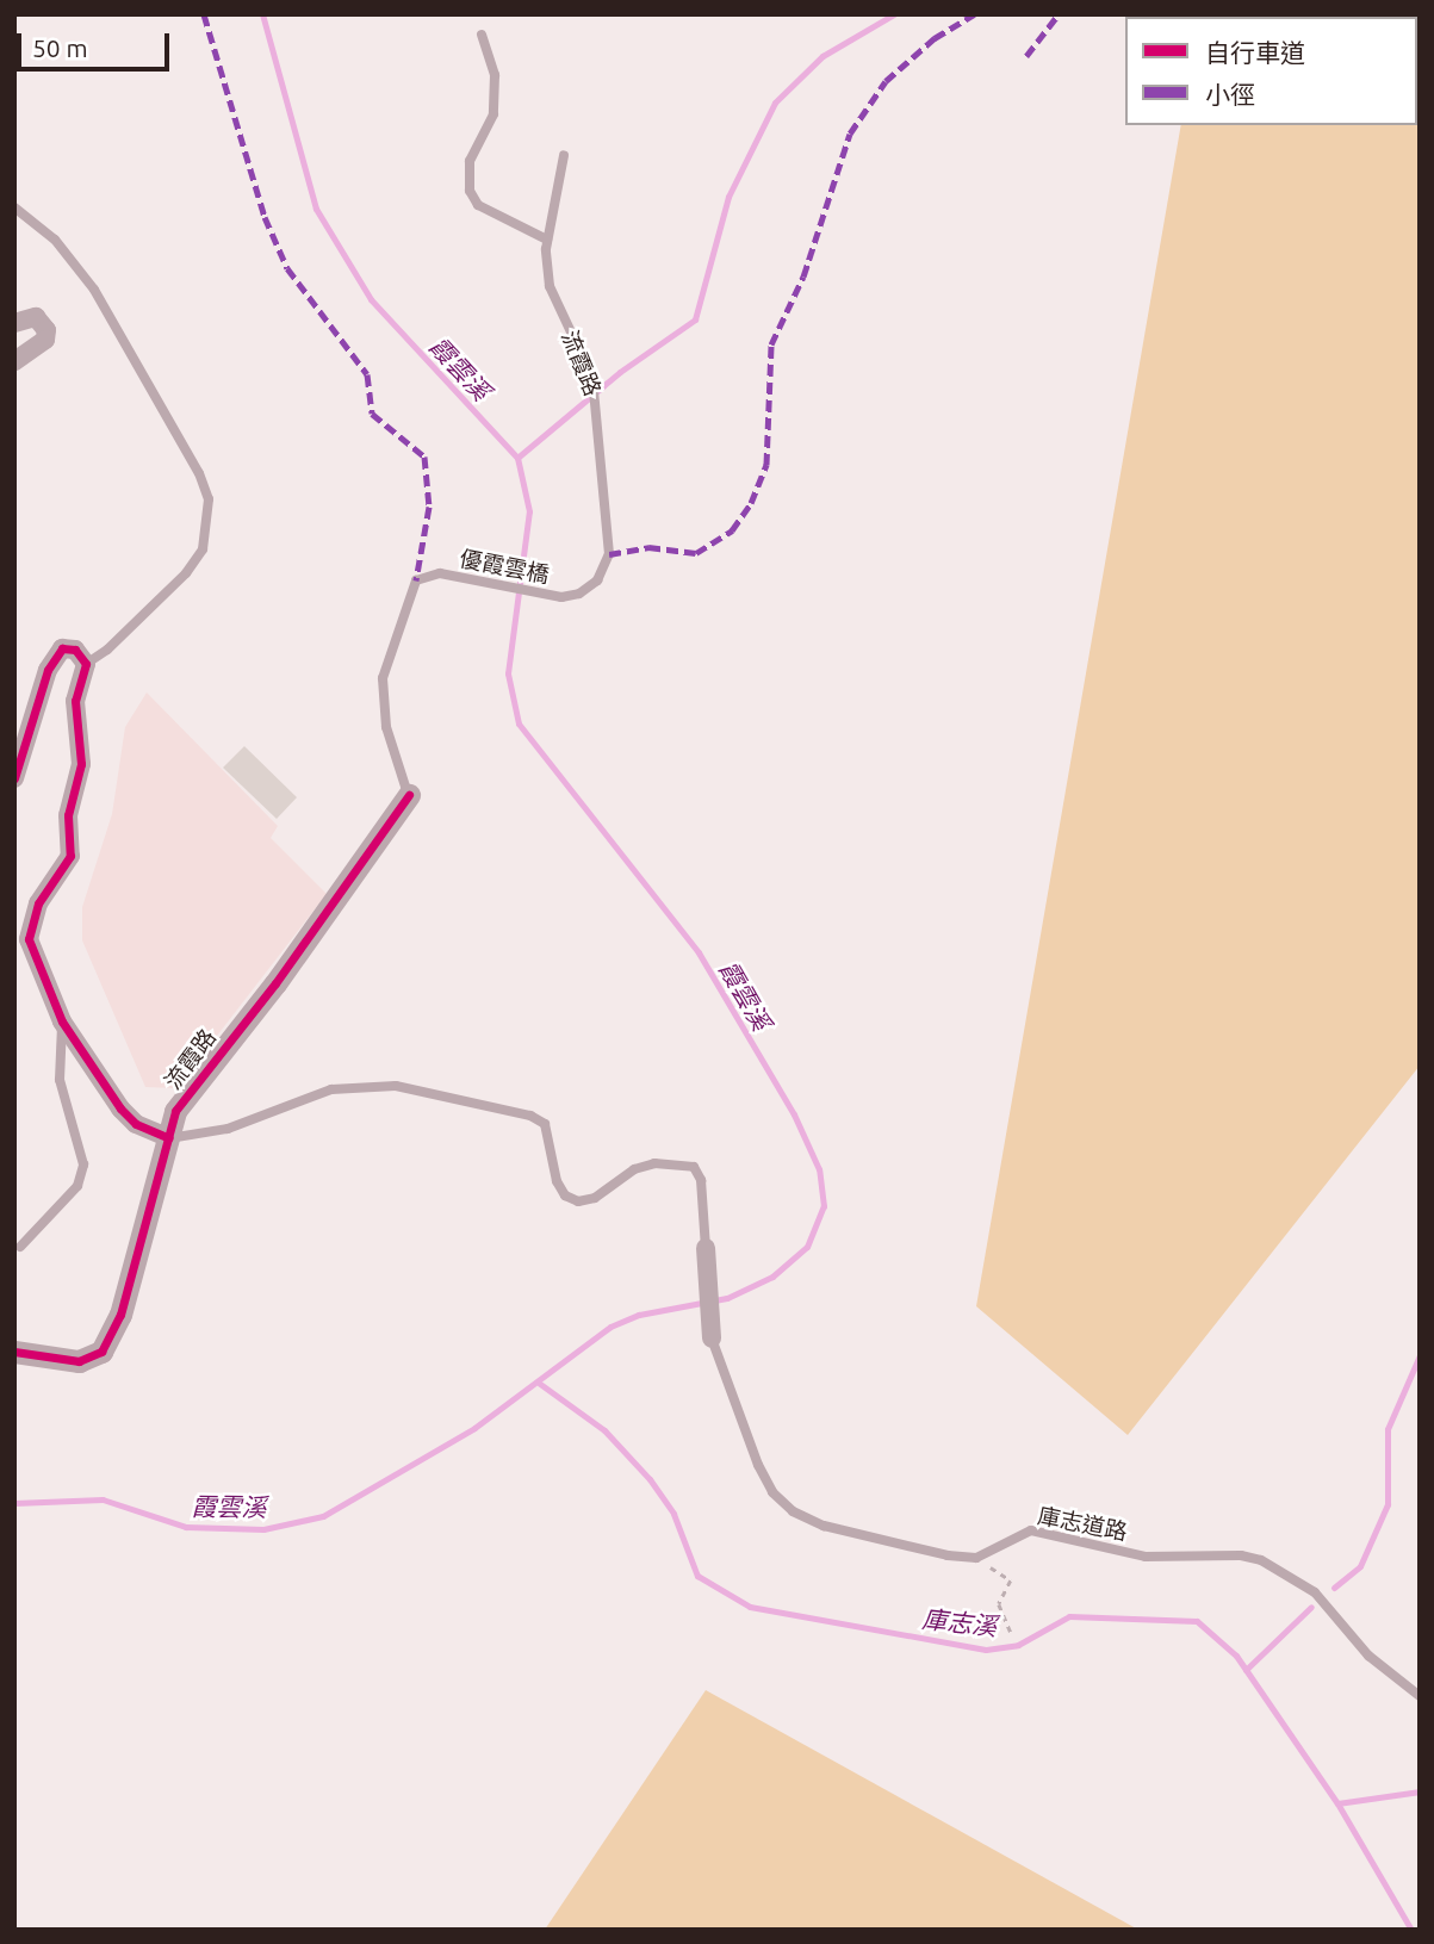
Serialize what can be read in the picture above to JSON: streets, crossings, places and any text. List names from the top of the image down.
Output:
{
  "streets": {
    "street": ["流霞路"],
    "lane": ["優霞雲橋", "庫志道路"]
  },
  "crossings": [
    ["流霞路", "優霞雲橋"]
  ],
  "water": ["霞雲溪", "庫志溪"],
  "legend": ["自行車道", "小徑"],
  "scale_bar": "50 m"
}
